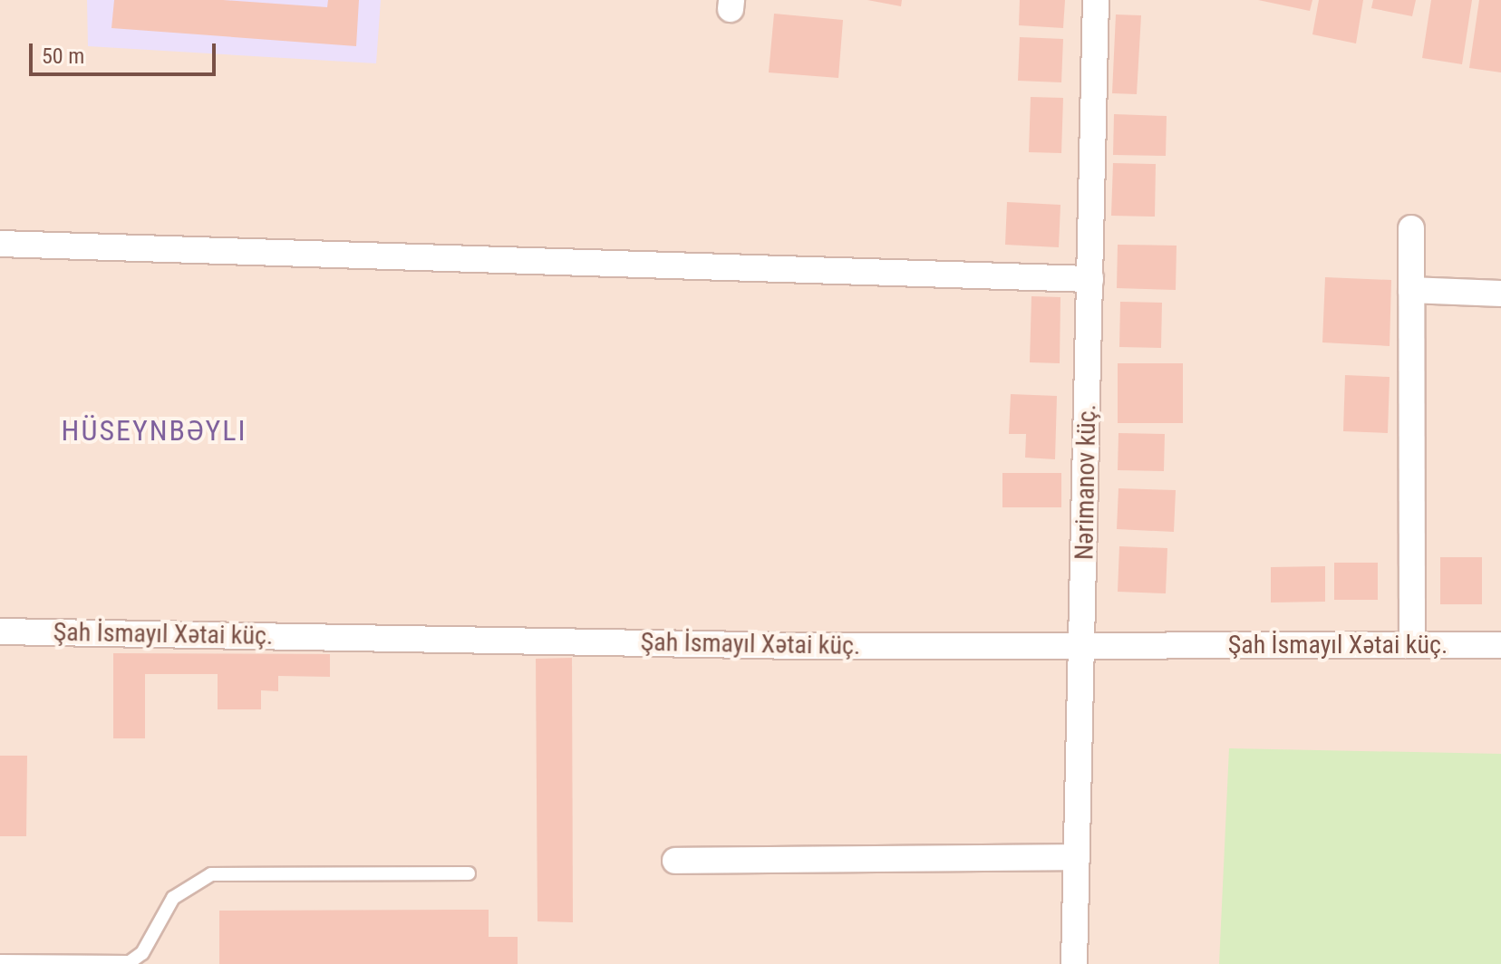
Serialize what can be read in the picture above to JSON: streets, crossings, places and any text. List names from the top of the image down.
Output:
{
  "streets": {
    "street": ["Nərimanov küç.", "Şah İsmayıl Xətai küç."]
  },
  "crossings": [
    ["Nərimanov küç.", "Şah İsmayıl Xətai küç."]
  ],
  "districts": ["HÜSEYNBƏYLI"],
  "scale_bar": "50 m"
}
